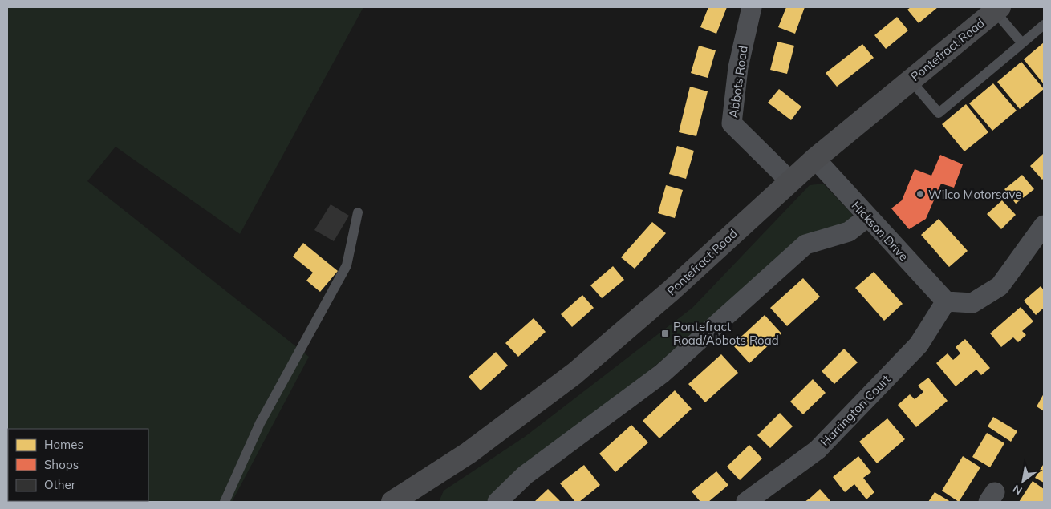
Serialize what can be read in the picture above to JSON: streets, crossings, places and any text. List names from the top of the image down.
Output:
{
  "streets": {
    "highway": ["Pontefract Road"],
    "street": ["Abbots Road", "Hickson Drive", "Harrington Court"]
  },
  "crossings": [
    ["Pontefract Road", "Abbots Road"],
    ["Pontefract Road", "Hickson Drive"],
    ["Hickson Drive", "Harrington Court"]
  ],
  "places": {
    "other": ["Wilco Motorsave"],
    "transit": ["Pontefract Road/Abbots Road"]
  },
  "legend": ["Homes", "Shops", "Other"],
  "north": "bottom left"
}
